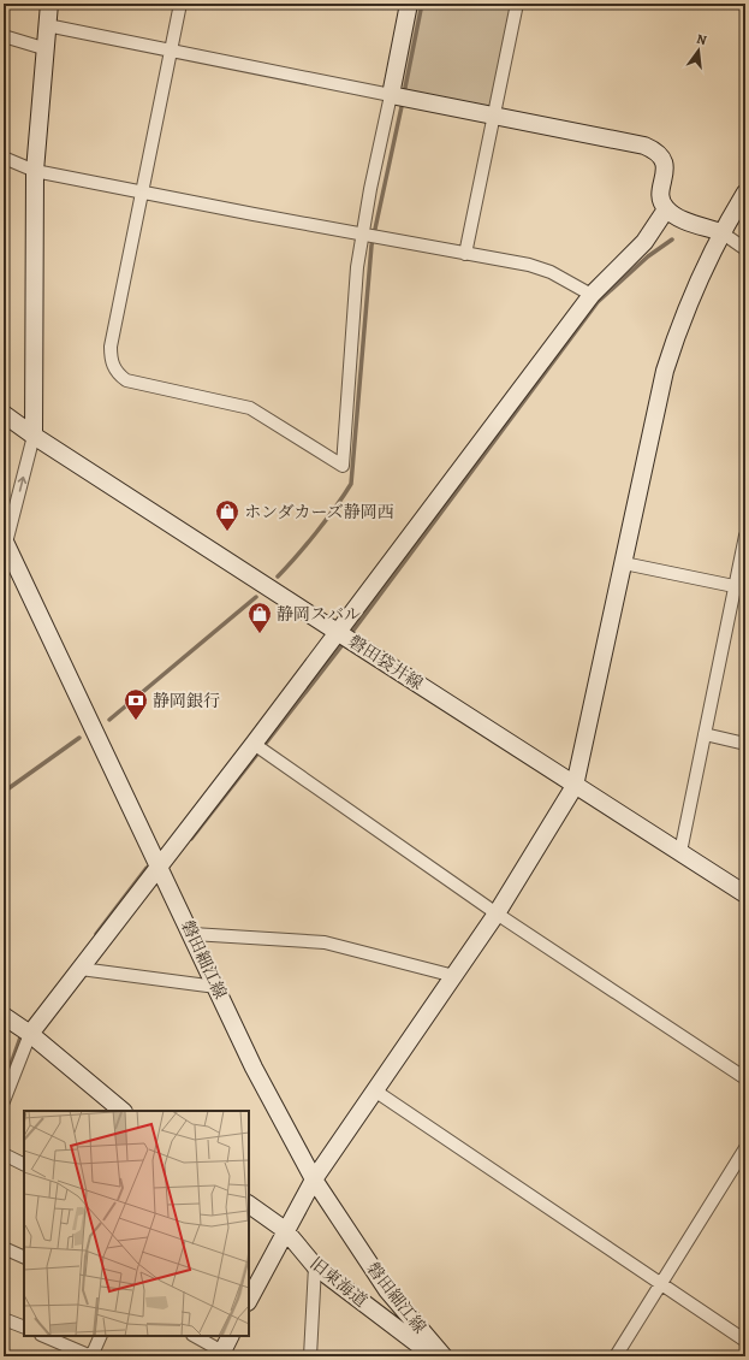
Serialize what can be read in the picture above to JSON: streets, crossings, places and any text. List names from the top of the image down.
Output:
{
  "streets": {
    "street": ["磐田袋井線", "磐田細江線", "旧東海道"]
  },
  "places": {
    "shop": ["ホンダカーズ静岡西", "静岡スバル"],
    "bank": ["静岡銀行"]
  },
  "north": "top"
}
